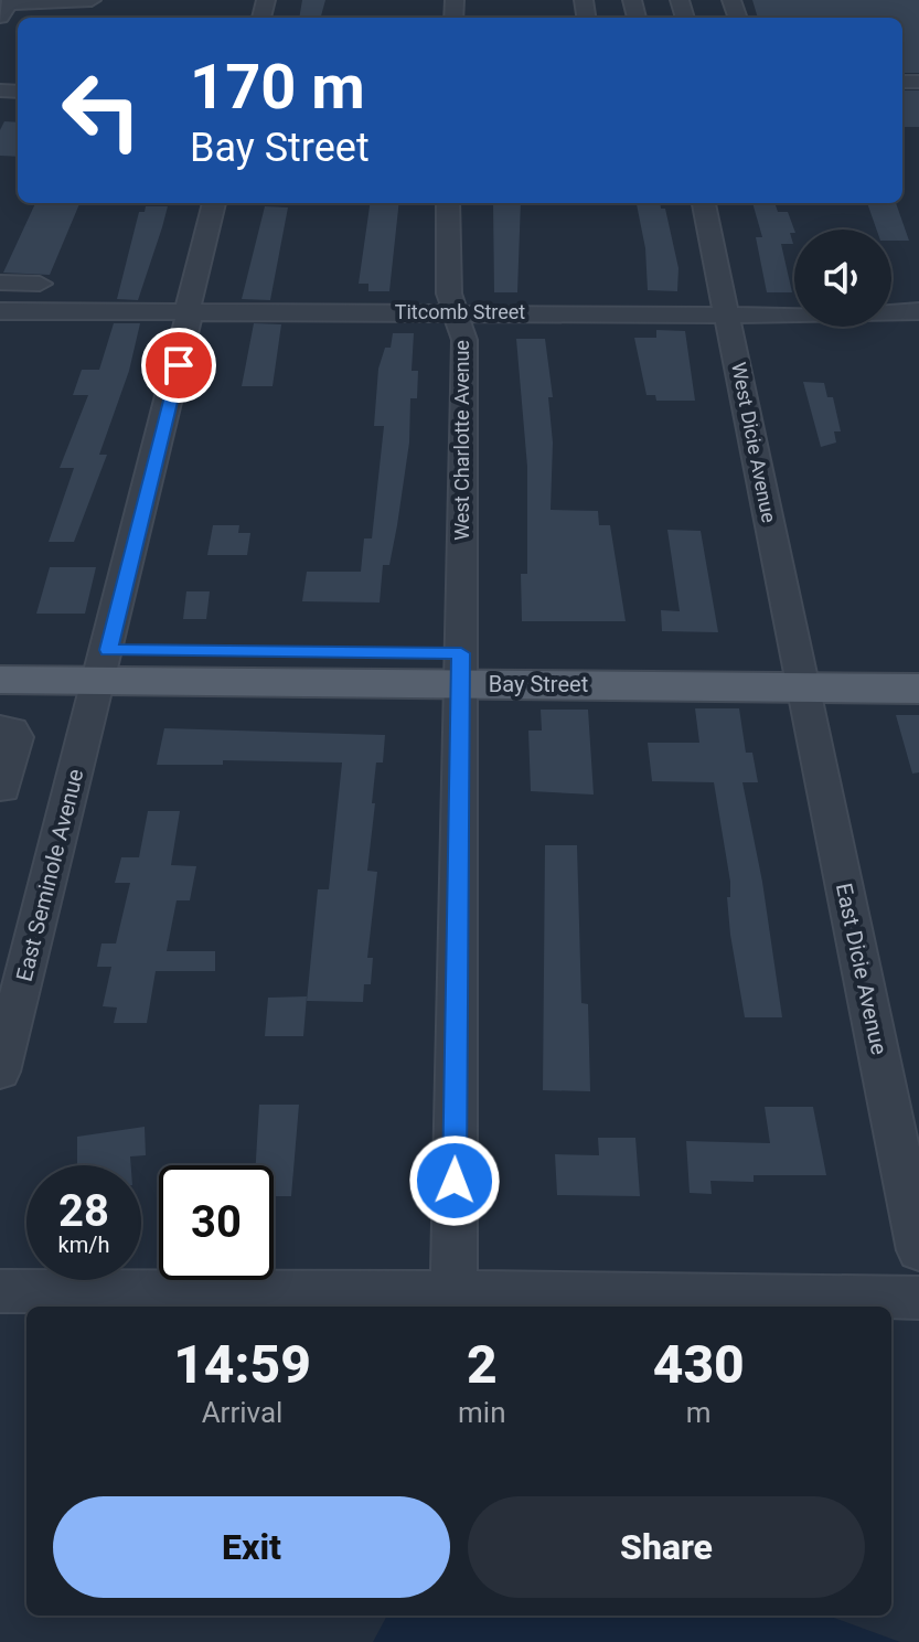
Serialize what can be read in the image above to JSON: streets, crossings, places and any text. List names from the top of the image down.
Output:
{
  "streets": {
    "main road": ["Bay Street"],
    "street": [
      "Titcomb Street",
      "West Charlotte Avenue",
      "West Dicie Avenue",
      "East Seminole Avenue",
      "East Dicie Avenue"
    ]
  },
  "crossings": [
    ["Titcomb Street", "West Charlotte Avenue"],
    ["Titcomb Street", "West Dicie Avenue"],
    ["Titcomb Street", "East Seminole Avenue"],
    ["West Charlotte Avenue", "Bay Street"],
    ["West Dicie Avenue", "Bay Street"],
    ["West Dicie Avenue", "East Dicie Avenue"],
    ["Bay Street", "East Seminole Avenue"],
    ["Bay Street", "East Dicie Avenue"]
  ],
  "page": {
    "turn": ["170 m", "Bay Street"],
    "speed": "28 km/h",
    "limit": "30",
    "eta": [
      "14:59",
      "Arrival",
      "2",
      "min",
      "430",
      "m"
    ],
    "buttons": ["Exit", "Share"]
  }
}
